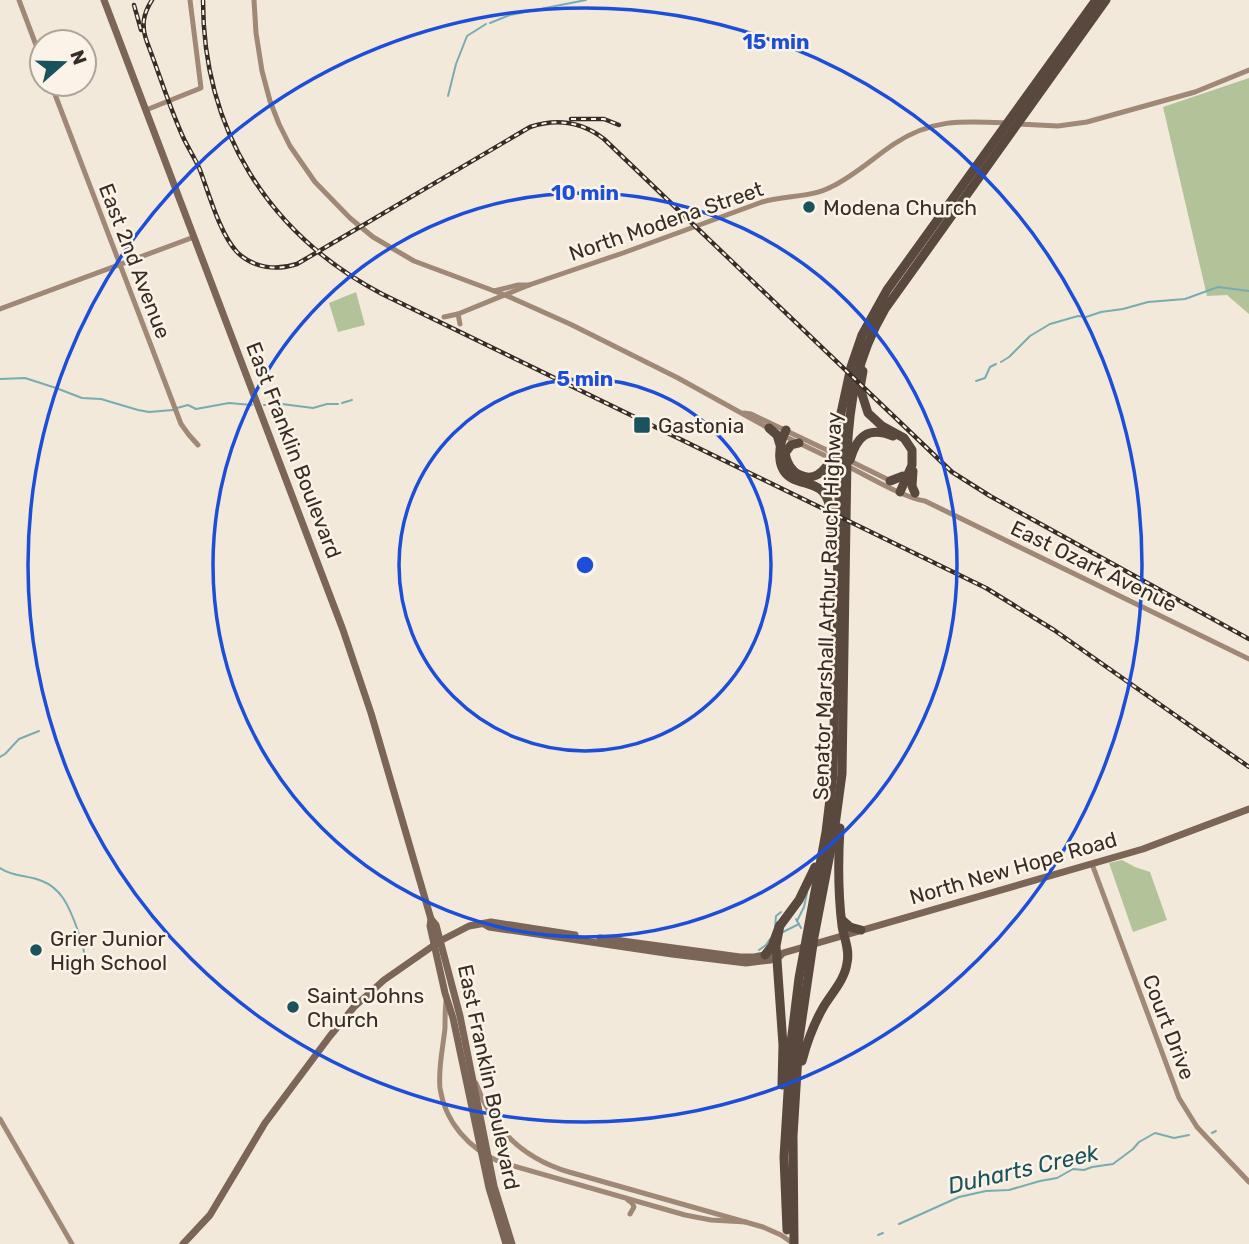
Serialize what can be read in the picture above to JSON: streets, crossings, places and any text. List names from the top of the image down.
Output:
{
  "streets": {
    "highway": ["Senator Marshall Arthur Rauch Highway"],
    "main road": [
      "North Modena Street",
      "East 2nd Avenue",
      "East Franklin Boulevard",
      "East Ozark Avenue",
      "North New Hope Road",
      "Court Drive"
    ]
  },
  "crossings": [
    ["North Modena Street", "East Ozark Avenue"],
    ["East Franklin Boulevard", "North New Hope Road"],
    ["North New Hope Road", "Court Drive"]
  ],
  "water": ["Duharts Creek"],
  "places": {
    "other": ["Modena Church", "Grier Junior High School", "Saint Johns Church"],
    "transit": ["Gastonia"]
  },
  "north": "right",
  "rings": ["15 min", "10 min", "5 min"]
}
